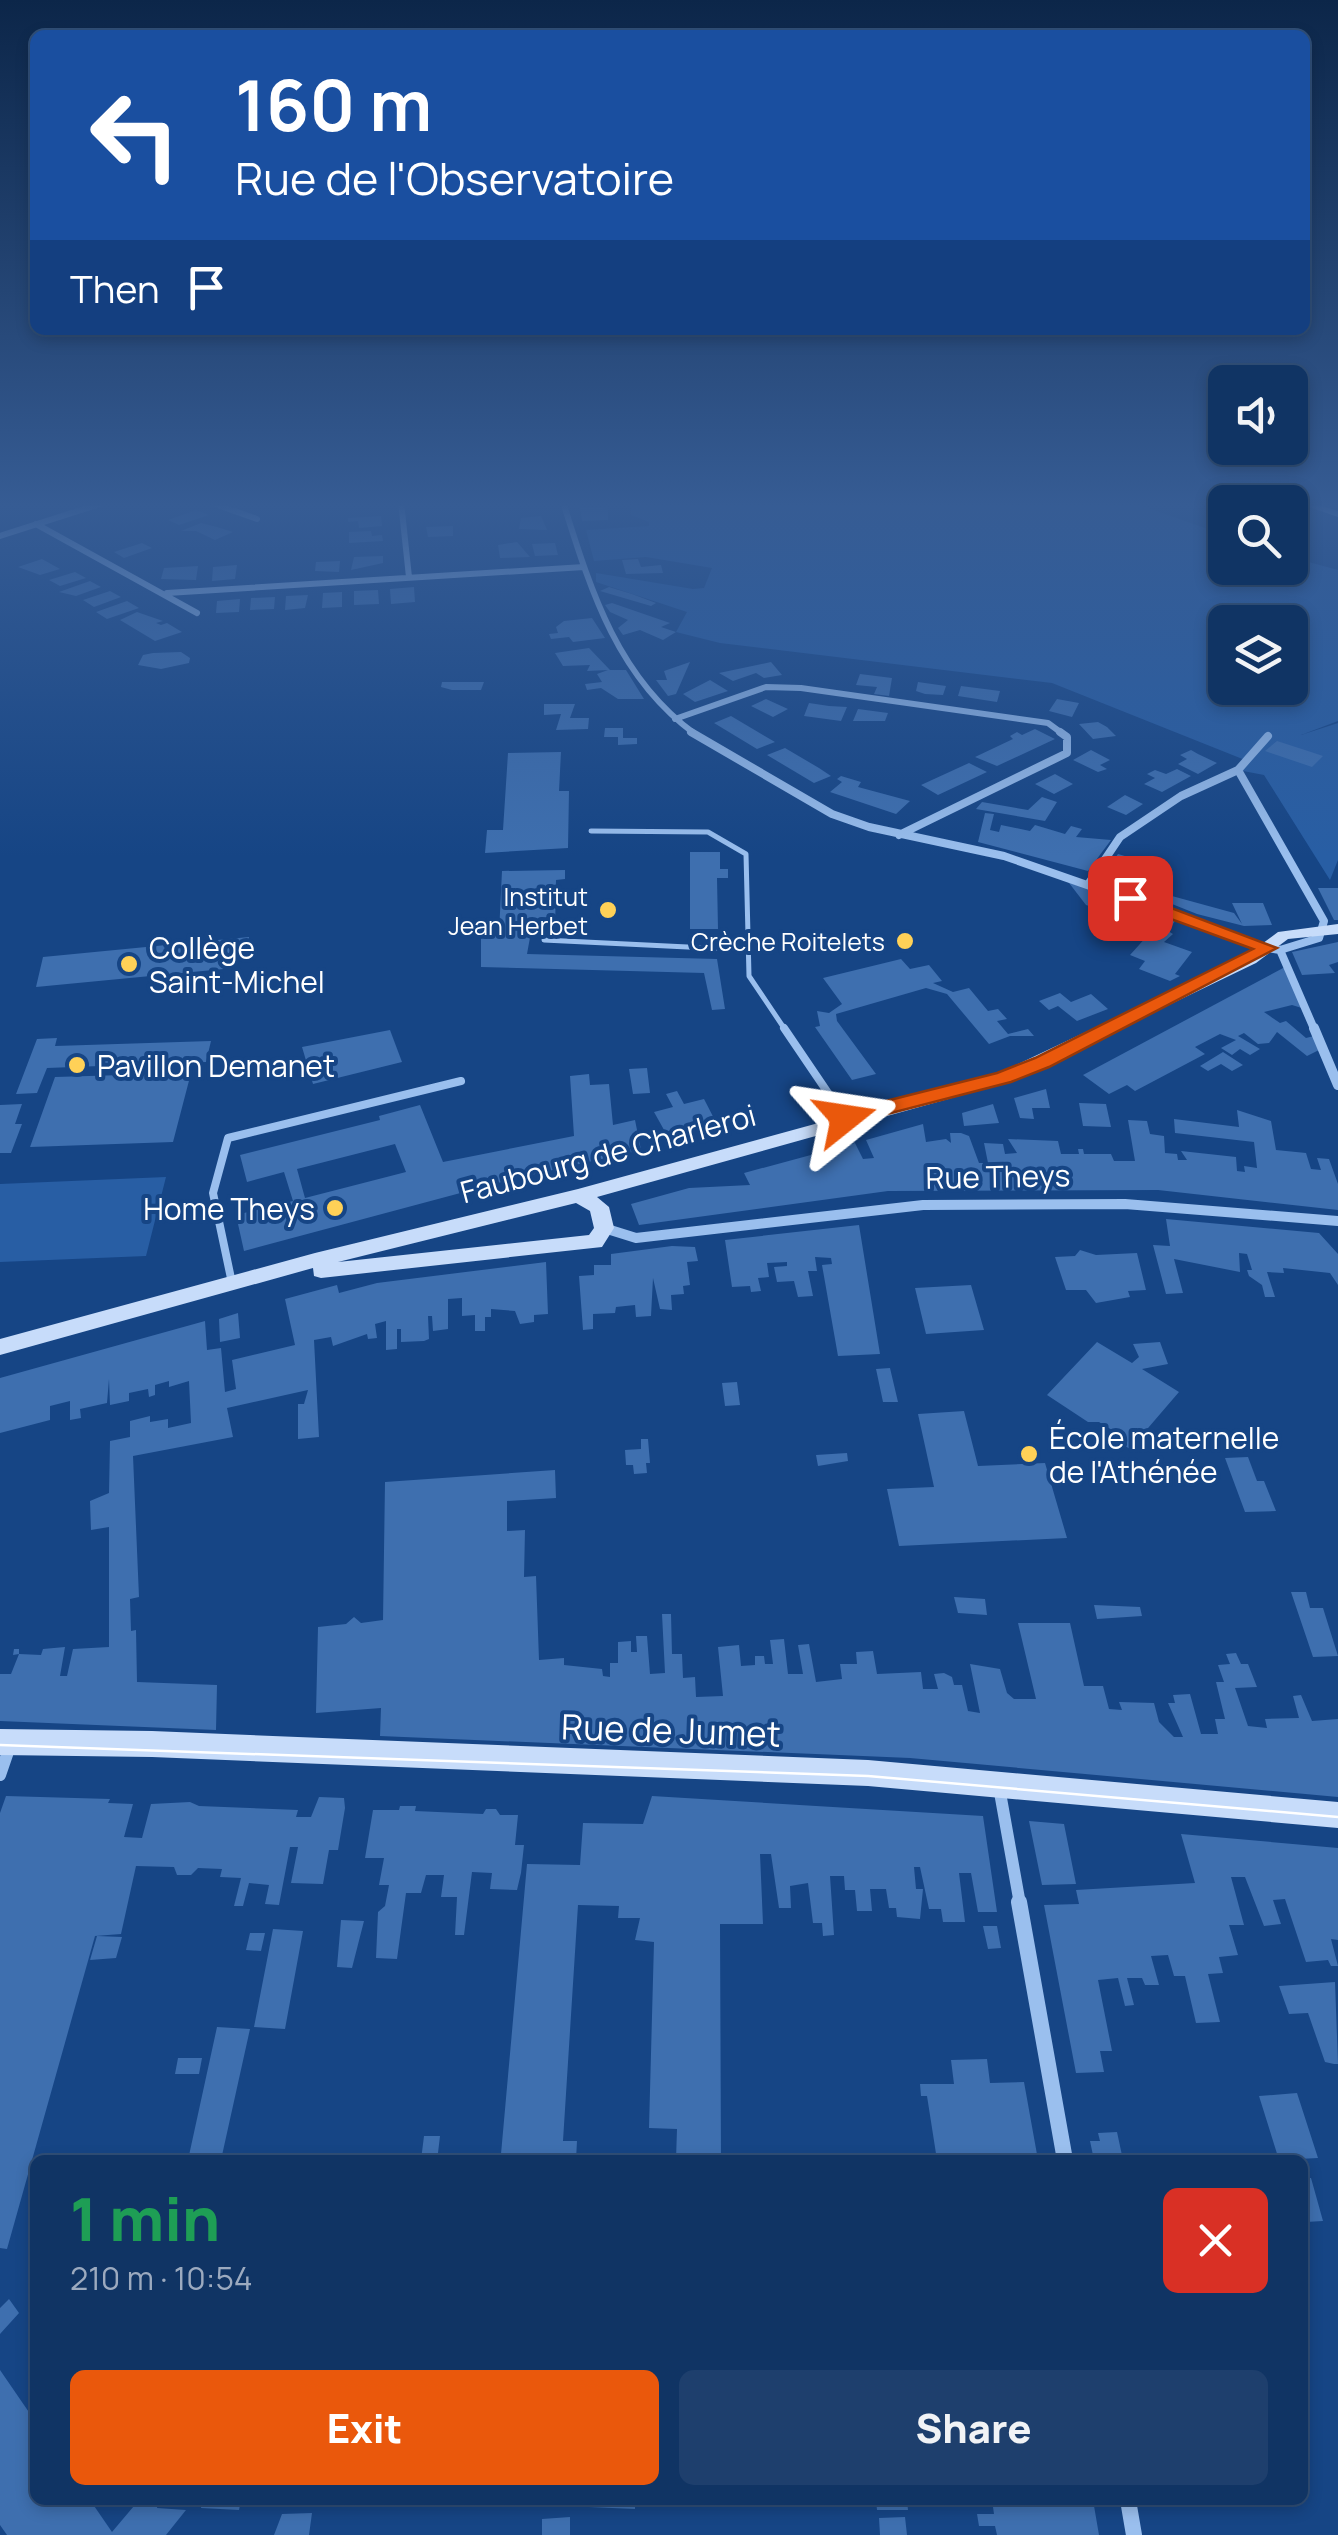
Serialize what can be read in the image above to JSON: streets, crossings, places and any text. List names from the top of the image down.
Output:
{
  "streets": {
    "main road": ["Faubourg de Charleroi", "Rue Theys", "Rue de Jumet"]
  },
  "crossings": [
    ["Faubourg de Charleroi", "Rue Theys"]
  ],
  "places": [
    "Institut Jean Herbet",
    "Crèche Roitelets",
    "Collège Saint-Michel",
    "Pavillon Demanet",
    "Home Theys",
    "École maternelle de l'Athénée"
  ],
  "page": {
    "turn": ["160 m", "Rue de l'Observatoire"],
    "then": "Then",
    "heading": ["1 min", "210 m · 10:54"],
    "buttons": ["Exit", "Share"]
  }
}
